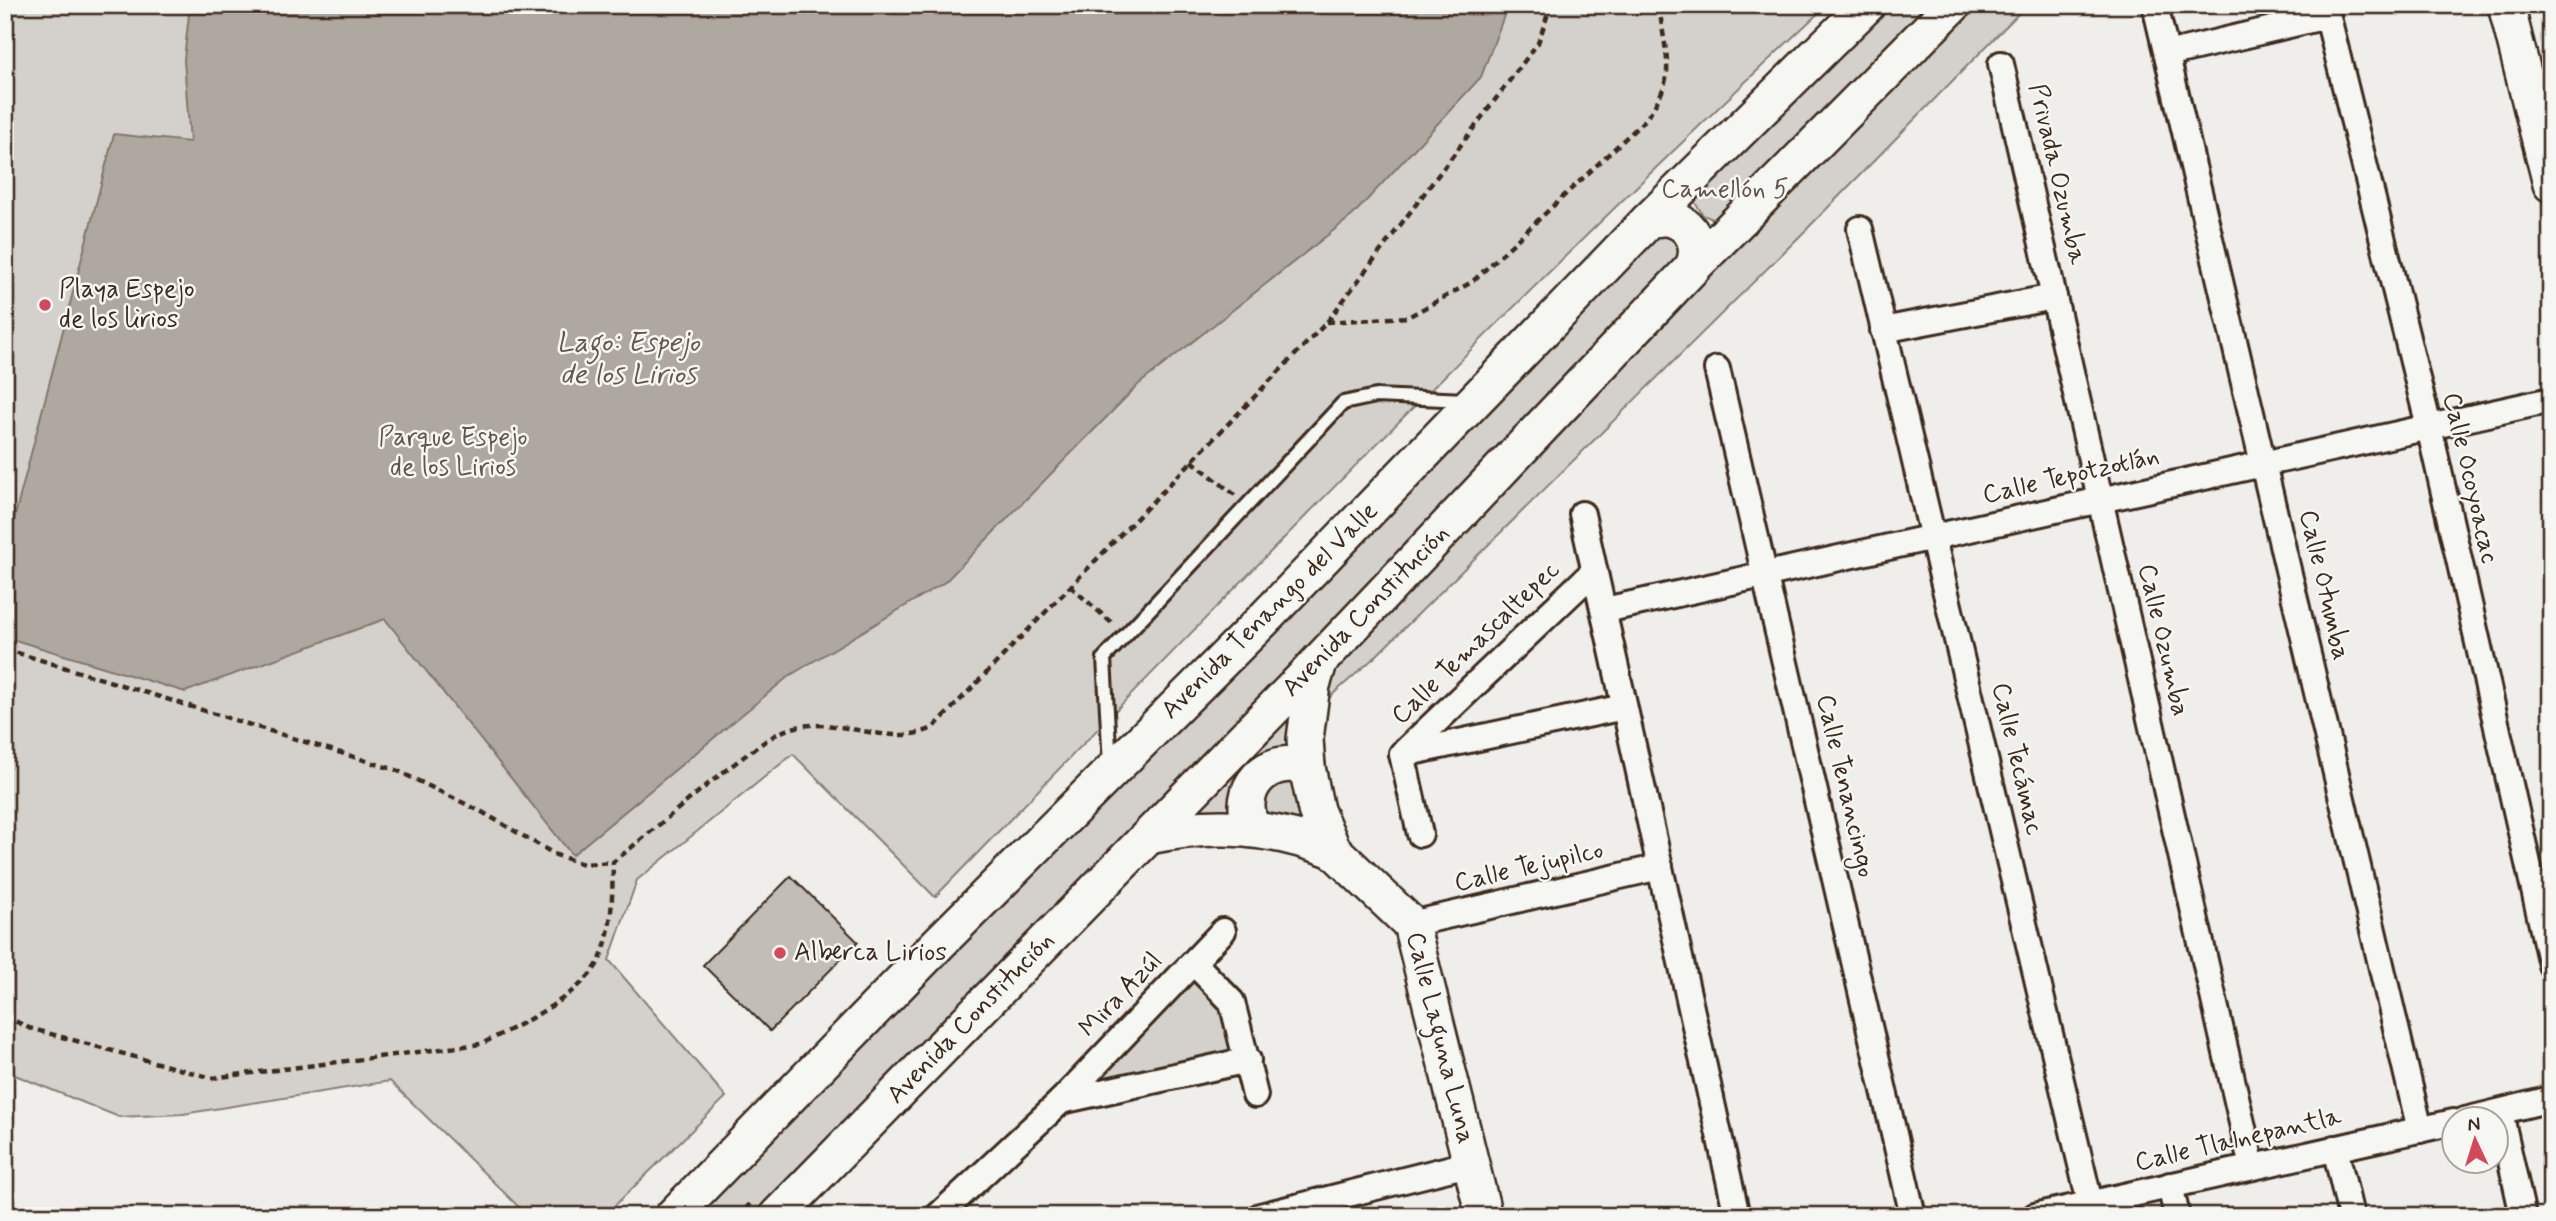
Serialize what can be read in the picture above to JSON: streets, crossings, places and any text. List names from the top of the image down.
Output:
{
  "streets": {
    "main road": ["Avenida Tenango del Valle", "Avenida Constitución", "Calle Laguna Luna"],
    "street": [
      "Privada Ozumba",
      "Calle Tepotzotlán",
      "Calle Ocoyoacac",
      "Calle Otumba",
      "Calle Ozumba",
      "Calle Temascaltepec",
      "Calle Tecámac",
      "Calle Tenancingo",
      "Calle Tejupilco",
      "Mira Azúl",
      "Calle Tlalnepantla"
    ]
  },
  "crossings": [
    ["Privada Ozumba", "Calle Ozumba"],
    ["Calle Tepotzotlán", "Calle Ocoyoacac"],
    ["Calle Tepotzotlán", "Calle Otumba"],
    ["Calle Tepotzotlán", "Calle Ozumba"],
    ["Calle Tepotzotlán", "Calle Temascaltepec"],
    ["Calle Tepotzotlán", "Calle Tecámac"],
    ["Calle Tepotzotlán", "Calle Tenancingo"],
    ["Calle Otumba", "Calle Tlalnepantla"],
    ["Avenida Constitución", "Calle Laguna Luna"],
    ["Calle Ozumba", "Calle Tlalnepantla"],
    ["Calle Temascaltepec", "Calle Tejupilco"],
    ["Calle Tecámac", "Calle Tlalnepantla"],
    ["Calle Tejupilco", "Calle Laguna Luna"]
  ],
  "water": ["Lago: Espejo de los Lirios"],
  "parks": ["Camellón 5", "Parque Espejo de los Lirios"],
  "places": ["Playa Espejo de los lirios", "Alberca Lirios"],
  "north": "top"
}
